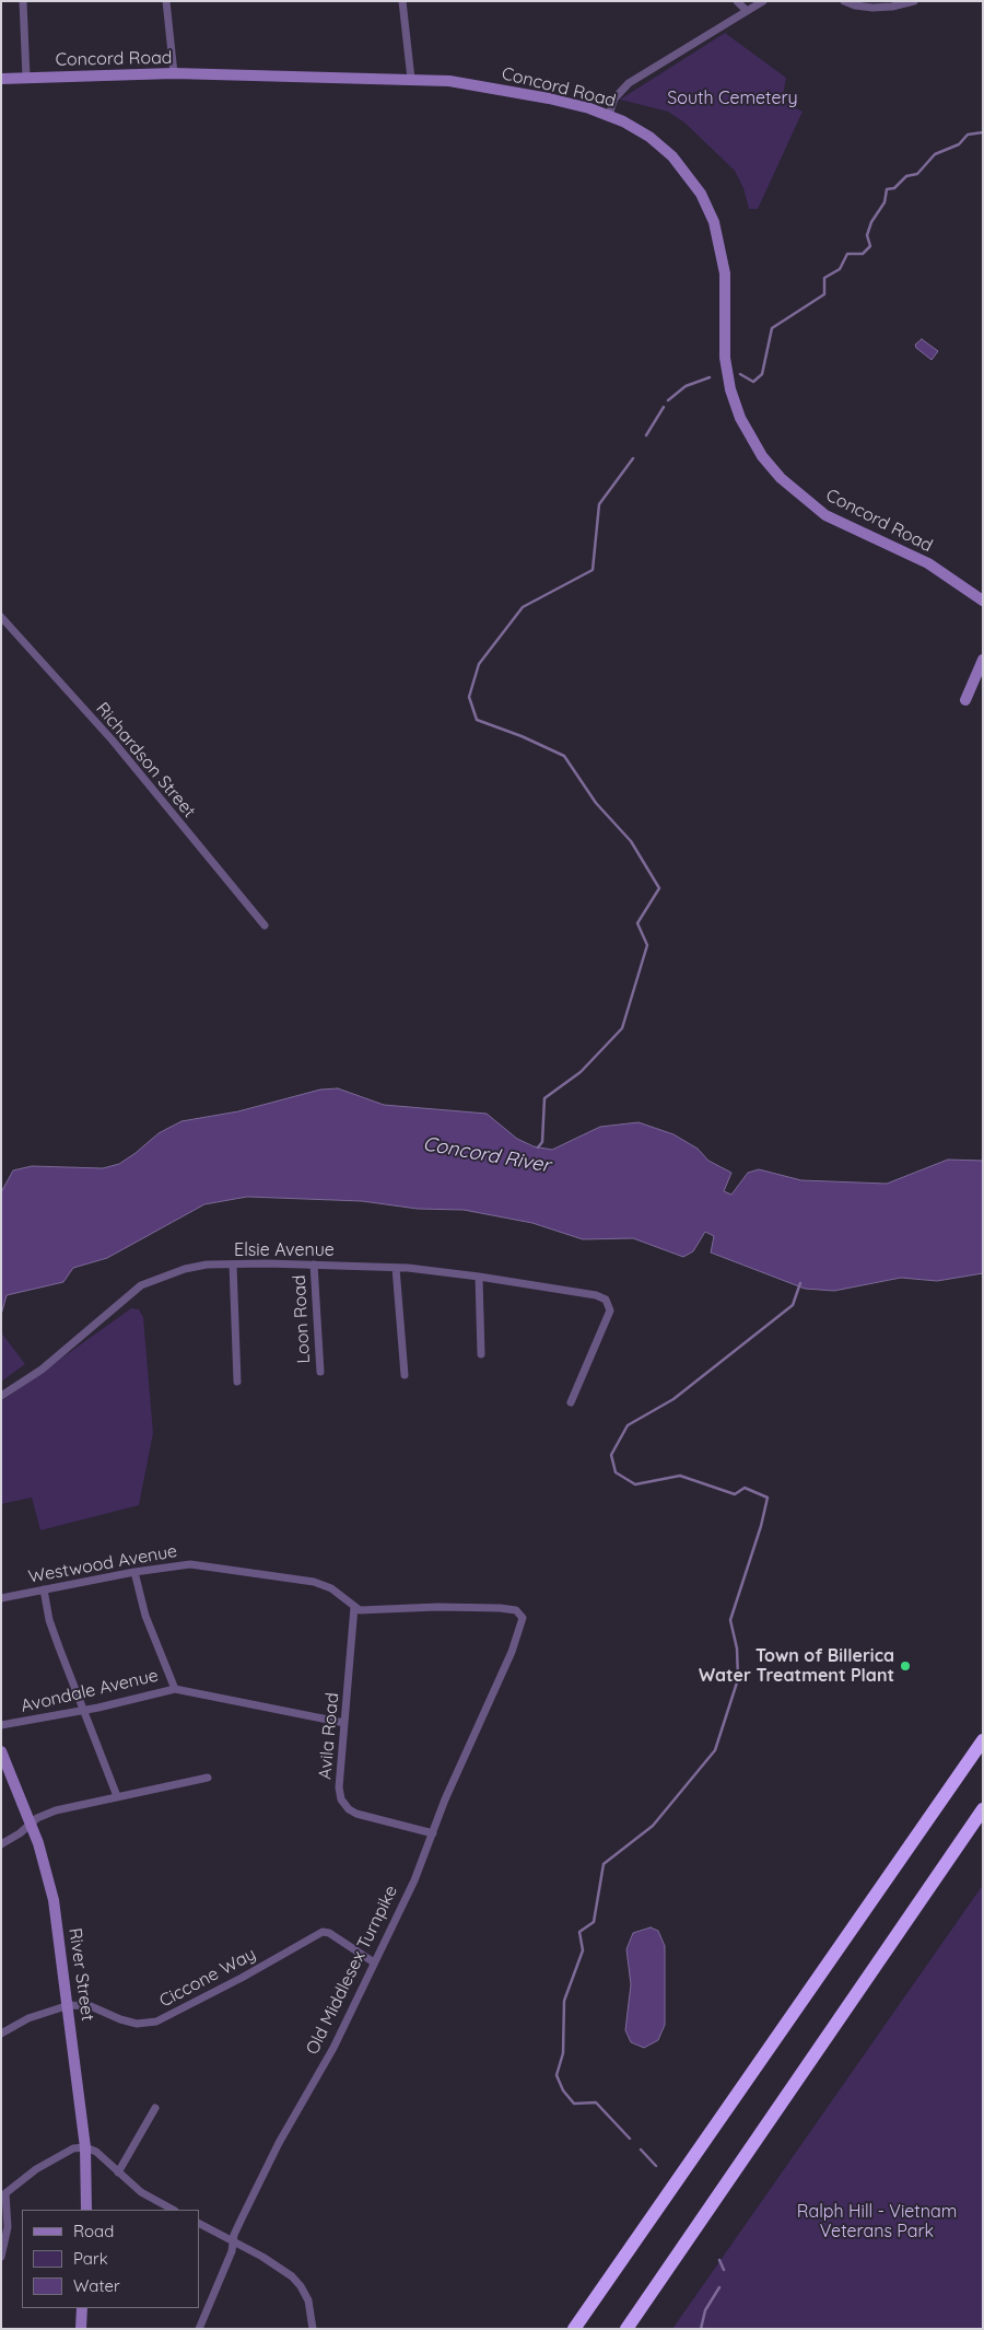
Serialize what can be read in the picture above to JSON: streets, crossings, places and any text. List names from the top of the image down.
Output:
{
  "streets": {
    "main road": ["Concord Road", "River Street"],
    "street": [
      "Richardson Street",
      "Elsie Avenue",
      "Loon Road",
      "Westwood Avenue",
      "Avondale Avenue",
      "Avila Road",
      "Old Middlesex Turnpike",
      "Ciccone Way"
    ]
  },
  "crossings": [
    ["Elsie Avenue", "Loon Road"],
    ["Westwood Avenue", "Avila Road"],
    ["Westwood Avenue", "Old Middlesex Turnpike"],
    ["Avondale Avenue", "Avila Road"],
    ["Avila Road", "Old Middlesex Turnpike"],
    ["Old Middlesex Turnpike", "Ciccone Way"],
    ["River Street", "Ciccone Way"]
  ],
  "water": ["Concord River"],
  "parks": ["South Cemetery", "Ralph Hill - Vietnam Veterans Park"],
  "places": ["Town of Billerica Water Treatment Plant"],
  "legend": ["Road", "Park", "Water"]
}
